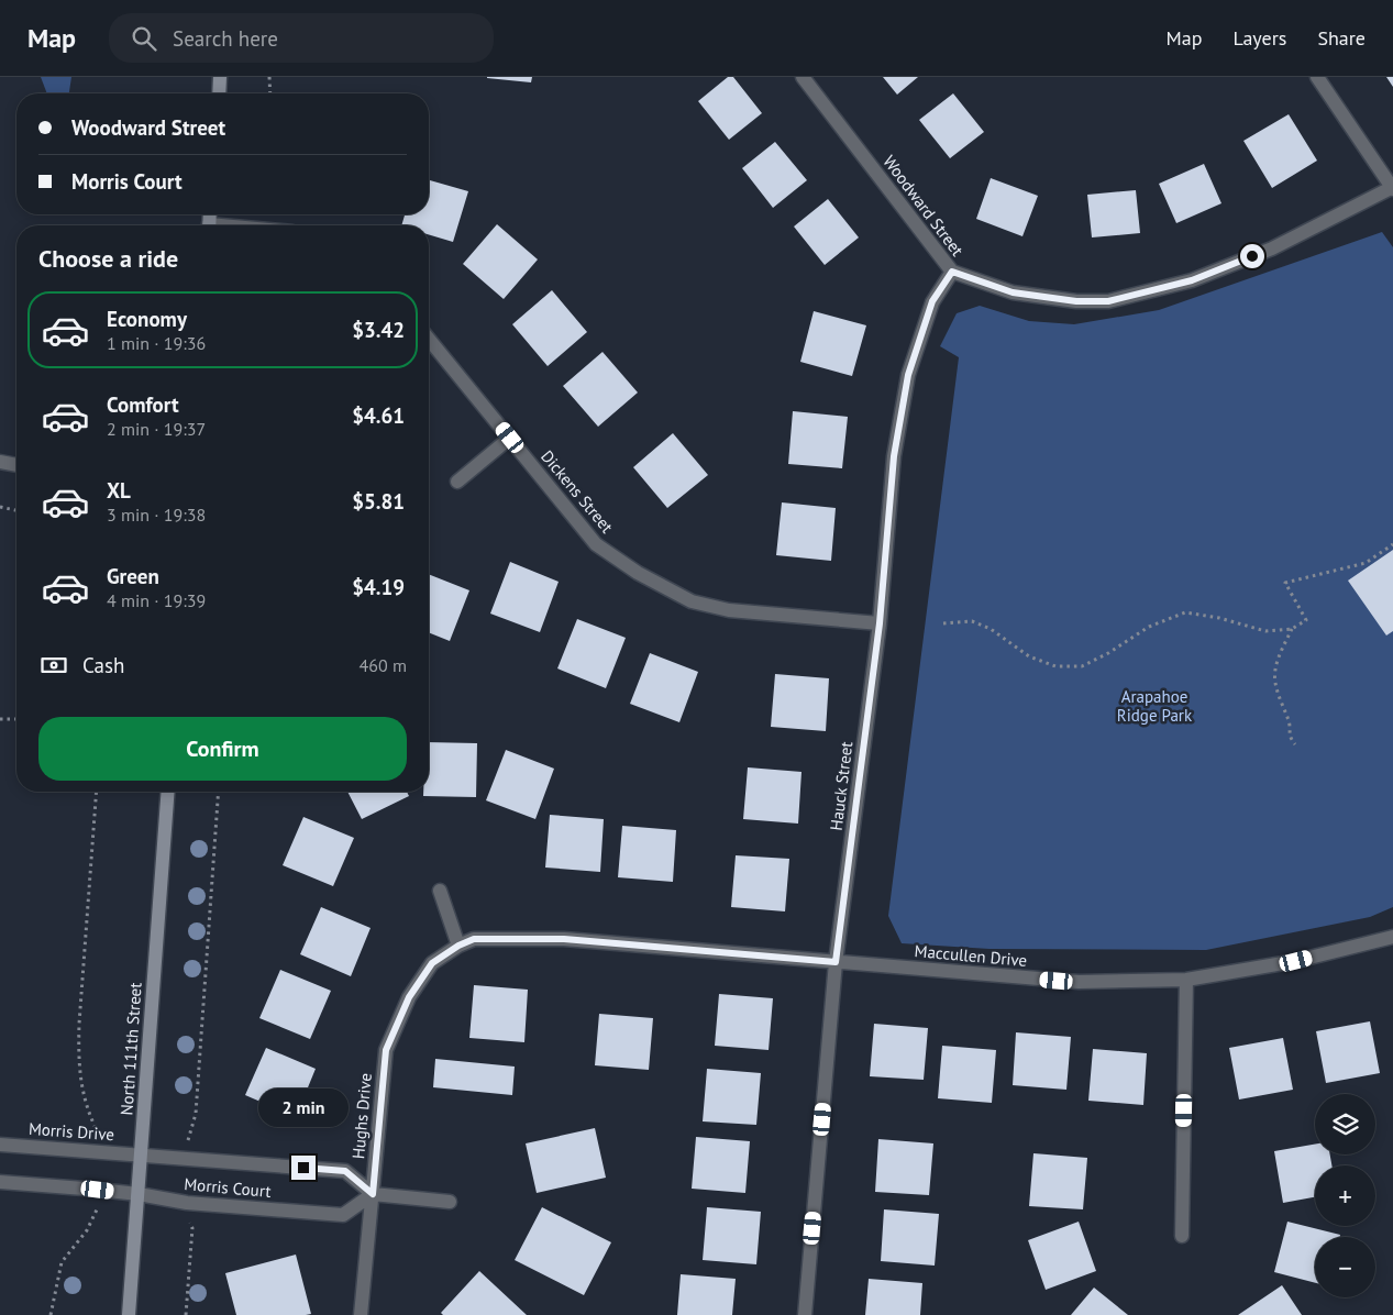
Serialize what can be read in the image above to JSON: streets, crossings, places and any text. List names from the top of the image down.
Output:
{
  "streets": {
    "street": [
      "Woodward Street",
      "Dickens Street",
      "Hauck Street",
      "Maccullen Drive",
      "North 111th Street",
      "Hughs Drive",
      "Morris Drive",
      "Morris Court"
    ]
  },
  "crossings": [
    ["Woodward Street", "Hauck Street"],
    ["Dickens Street", "Hauck Street"],
    ["Hauck Street", "Maccullen Drive"],
    ["Maccullen Drive", "Hughs Drive"],
    ["North 111th Street", "Morris Drive"],
    ["North 111th Street", "Morris Court"],
    ["Hughs Drive", "Morris Court"],
    ["Morris Drive", "Morris Court"]
  ],
  "parks": ["Arapahoe Ridge Park"],
  "page": {
    "header": "Map",
    "search": "Search here",
    "nav": ["Map", "Layers", "Share"],
    "banner": ["Woodward Street", "Morris Court"],
    "heading": "Choose a ride",
    "list": [
      {
        "name": "Economy",
        "note": "1 min · 19:36",
        "value": "$3.42"
      },
      {
        "name": "Comfort",
        "note": "2 min · 19:37",
        "value": "$4.61"
      },
      {
        "name": "XL",
        "note": "3 min · 19:38",
        "value": "$5.81"
      },
      {
        "name": "Green",
        "note": "4 min · 19:39",
        "value": "$4.19"
      }
    ],
    "pay": ["Cash", "460 m"],
    "buttons": "Confirm",
    "bubble": "2 min",
    "map_buttons": ["+", "−"]
  }
}
